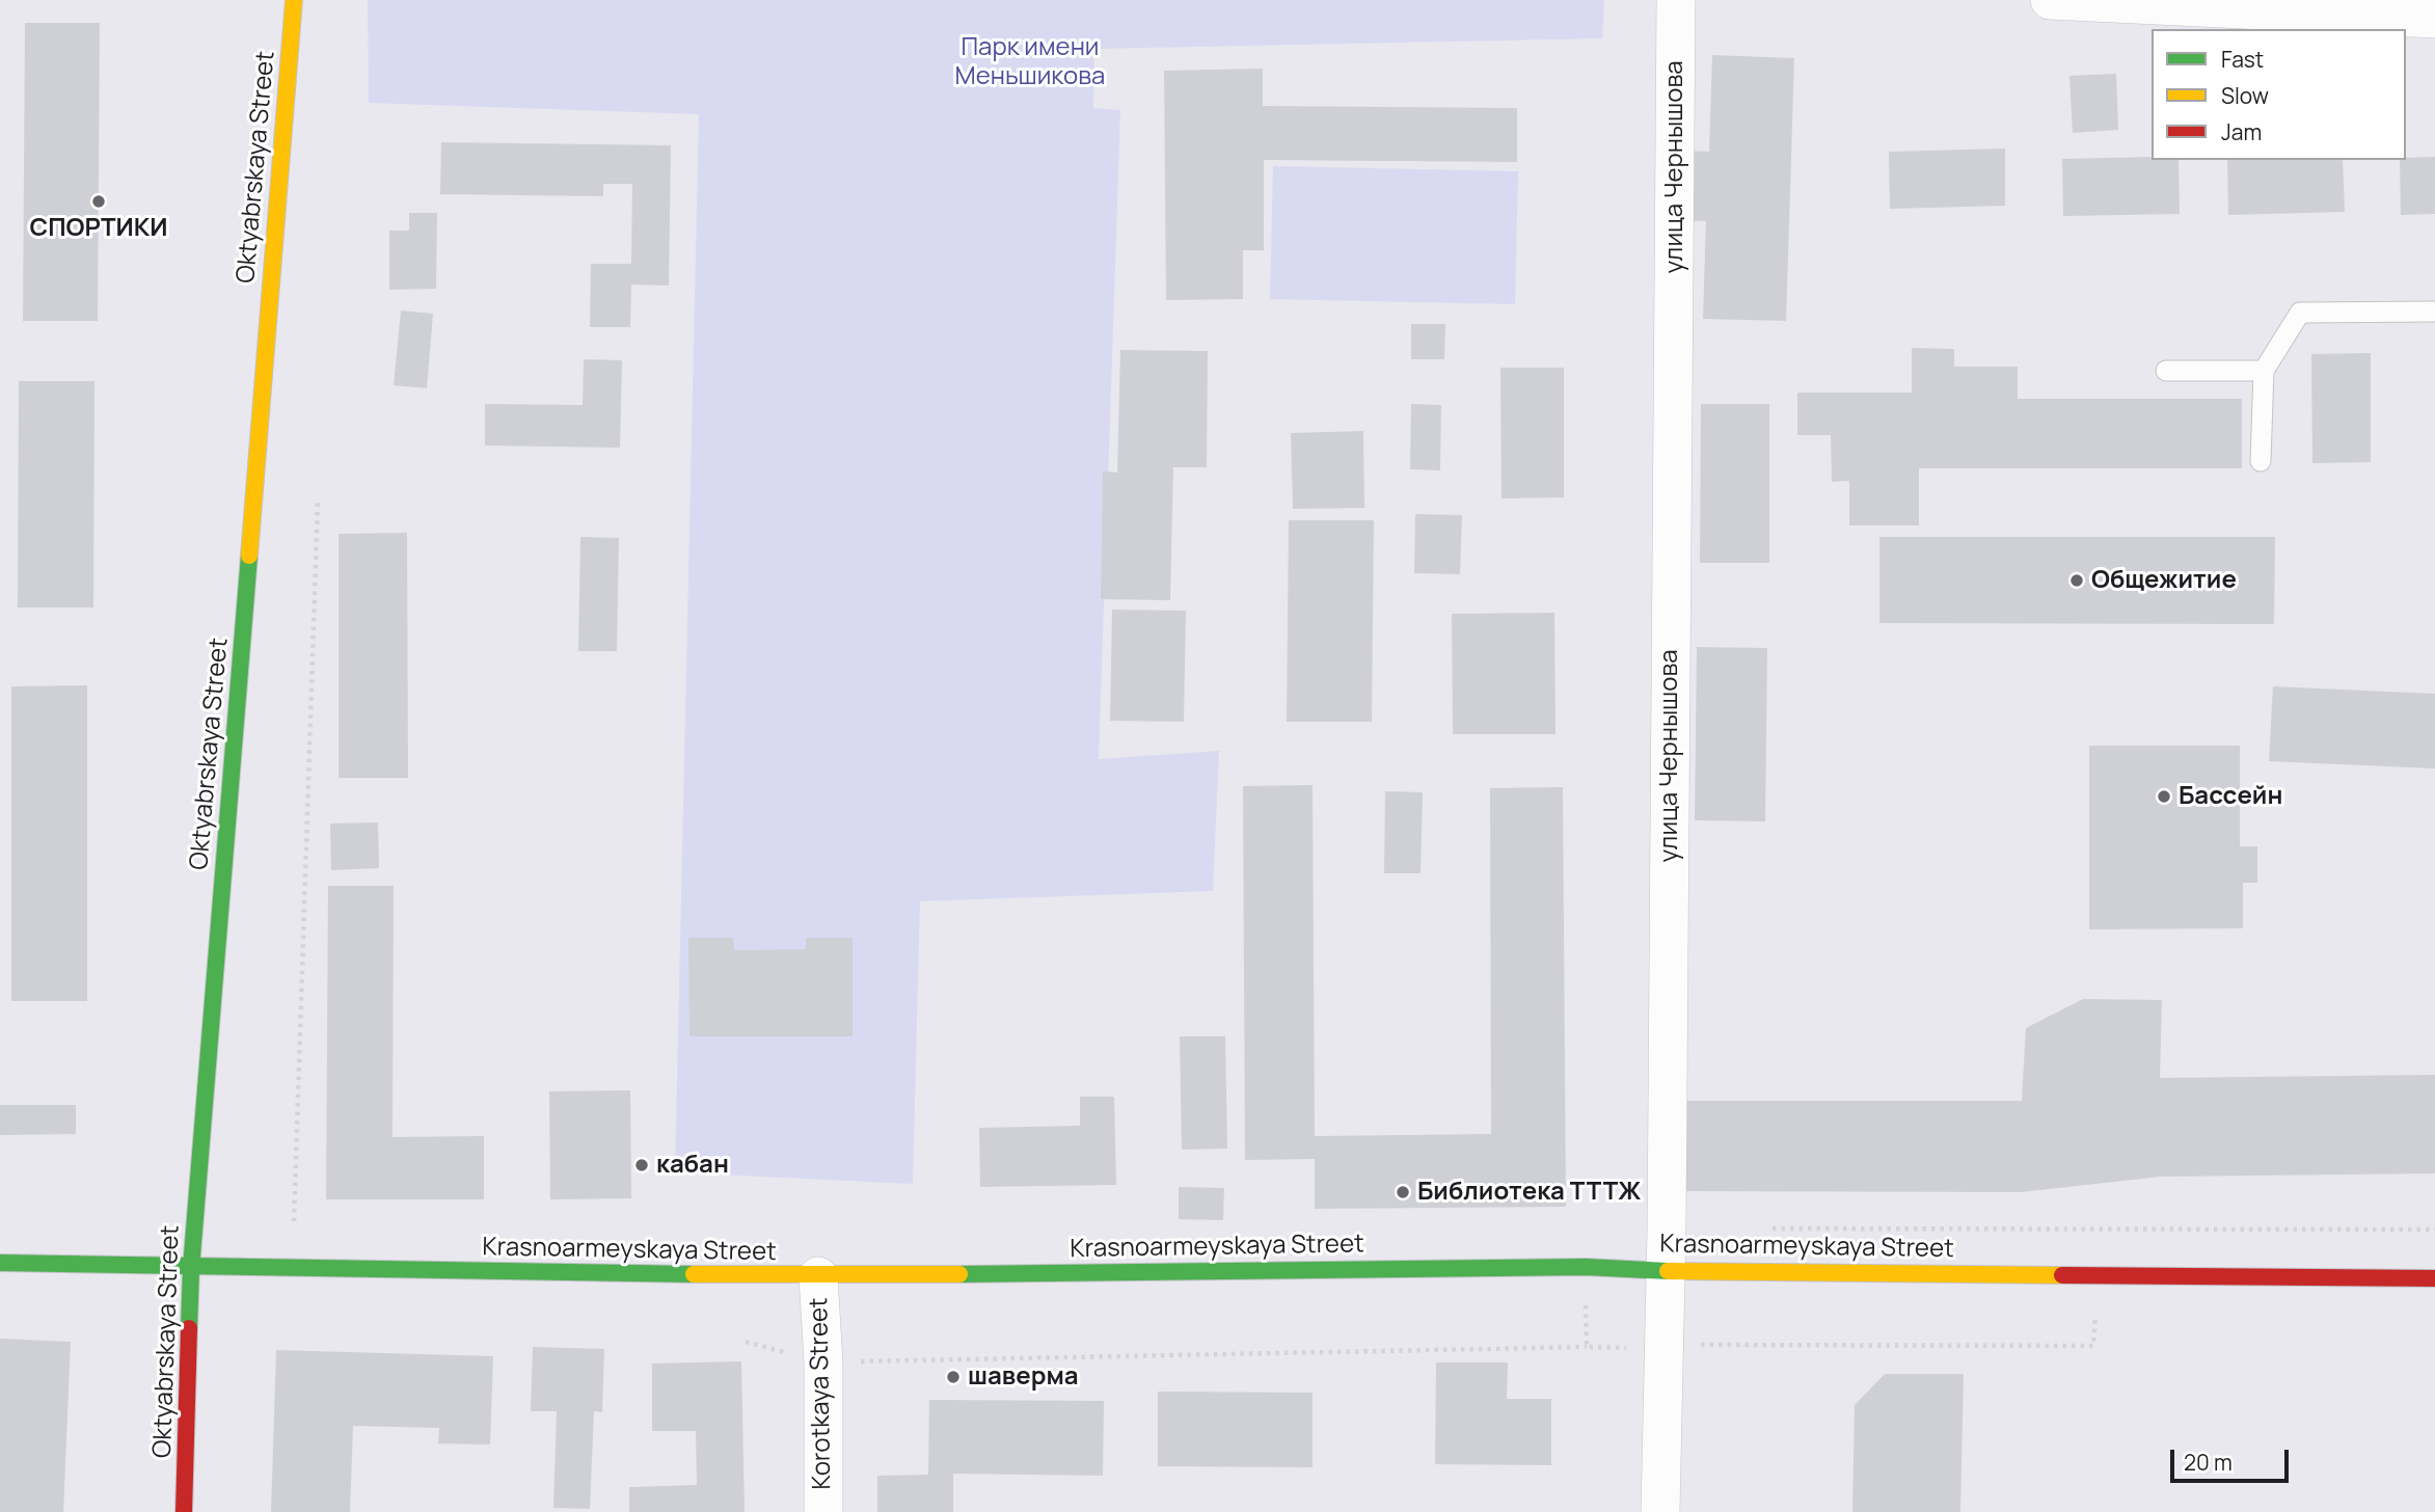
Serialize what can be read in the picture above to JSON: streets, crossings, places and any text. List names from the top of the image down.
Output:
{
  "streets": {
    "street": [
      "Oktyabrskaya Street",
      "улица Чернышова",
      "Krasnoarmeyskaya Street",
      "Korotkaya Street"
    ]
  },
  "crossings": [
    ["Oktyabrskaya Street", "Krasnoarmeyskaya Street"],
    ["улица Чернышова", "Krasnoarmeyskaya Street"],
    ["Krasnoarmeyskaya Street", "Korotkaya Street"]
  ],
  "parks": ["Парк имени Меньшикова"],
  "places": [
    "СПОРТИКИ",
    "Общежитие",
    "Бассейн",
    "кабан",
    "Библиотека ТТТЖ",
    "шаверма"
  ],
  "legend": ["Fast", "Slow", "Jam"],
  "scale_bar": "20 m"
}
